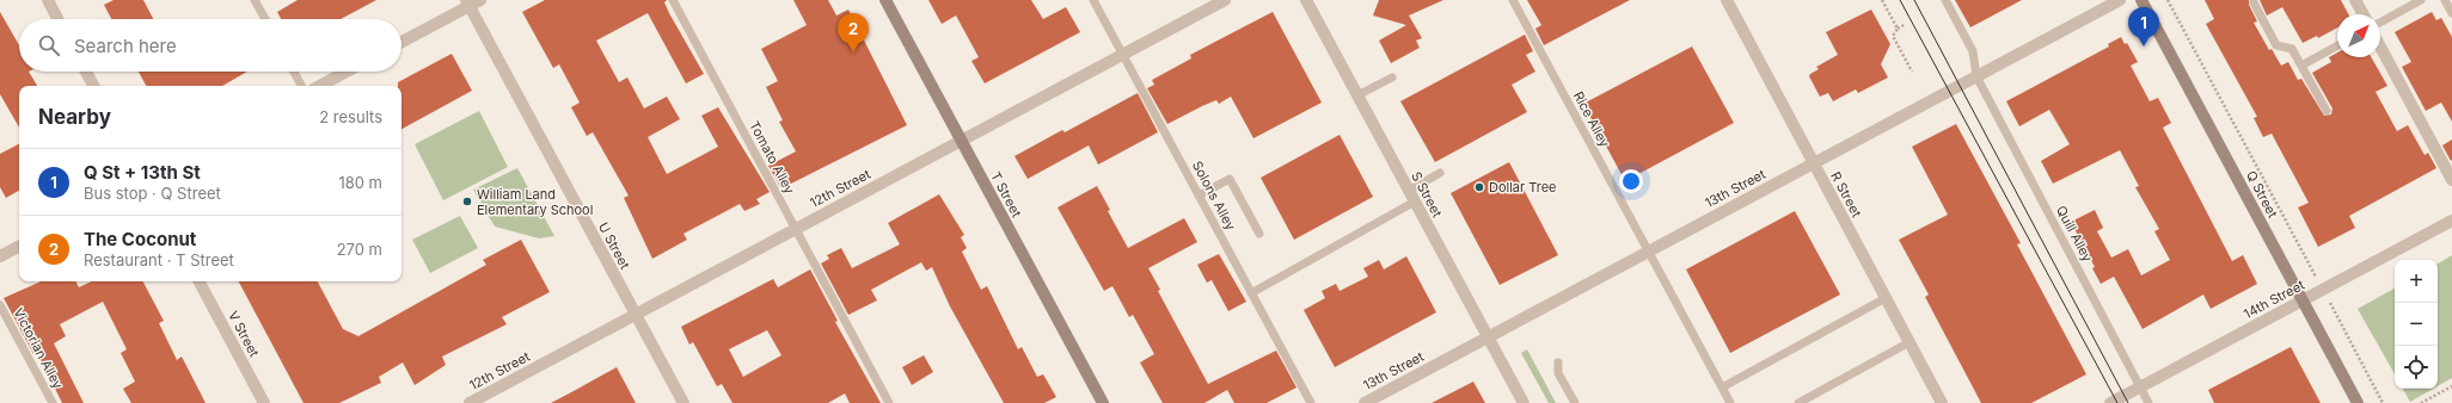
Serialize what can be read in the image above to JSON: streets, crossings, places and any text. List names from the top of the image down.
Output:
{
  "streets": {
    "street": [
      "12th Street",
      "13th Street",
      "T Street",
      "S Street",
      "R Street",
      "Q Street",
      "U Street",
      "14th Street",
      "V Street"
    ],
    "lane": [
      "Rice Alley",
      "Tomato Alley",
      "Solons Alley",
      "Quill Alley",
      "Victorian Alley"
    ]
  },
  "crossings": [
    ["Rice Alley", "13th Street"],
    ["Tomato Alley", "12th Street"],
    ["12th Street", "T Street"],
    ["12th Street", "Solons Alley"],
    ["12th Street", "U Street"],
    ["13th Street", "S Street"],
    ["13th Street", "R Street"],
    ["13th Street", "Quill Alley"],
    ["Q Street", "14th Street"],
    ["Quill Alley", "14th Street"]
  ],
  "places": ["Dollar Tree", "William Land Elementary School"],
  "north": "top right",
  "page": {
    "pins": ["1", "2"],
    "search": "Search here",
    "heading": ["Nearby", "2 results"],
    "list": [
      {
        "mark": "1",
        "name": "Q St + 13th St",
        "note": "Bus stop · Q Street",
        "value": "180 m"
      },
      {
        "mark": "2",
        "name": "The Coconut",
        "note": "Restaurant · T Street",
        "value": "270 m"
      }
    ],
    "map_buttons": ["+", "−"]
  }
}
